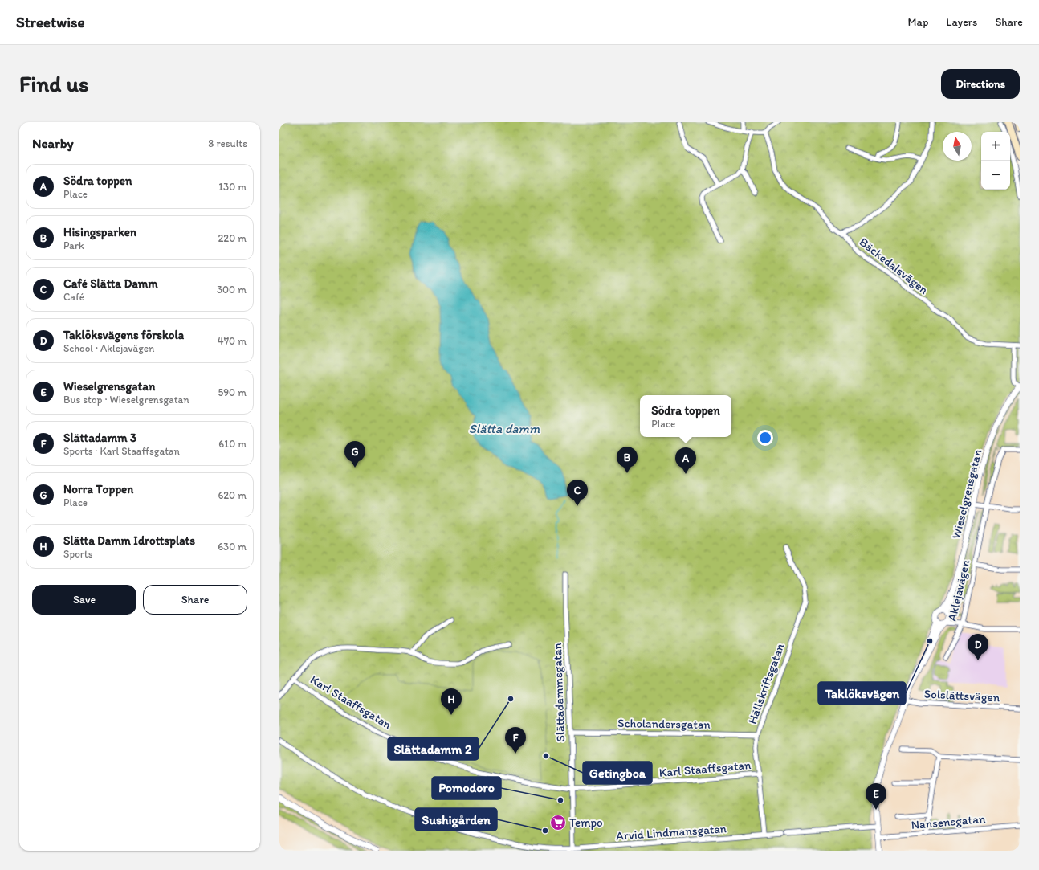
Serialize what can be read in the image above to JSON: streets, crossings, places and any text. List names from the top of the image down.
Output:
{
  "streets": {
    "street": [
      "Bäckedalsvägen",
      "Wieselgrensgatan",
      "Aklejavägen",
      "Hällskriftsgatan",
      "Slättadammsgatan",
      "Solslättsvägen",
      "Karl Staaffsgatan",
      "Scholandersgatan",
      "Nansensgatan",
      "Arvid Lindmansgatan"
    ]
  },
  "crossings": [
    ["Wieselgrensgatan", "Solslättsvägen"],
    ["Wieselgrensgatan", "Nansensgatan"],
    ["Wieselgrensgatan", "Arvid Lindmansgatan"],
    ["Hällskriftsgatan", "Karl Staaffsgatan"],
    ["Hällskriftsgatan", "Scholandersgatan"],
    ["Hällskriftsgatan", "Arvid Lindmansgatan"],
    ["Slättadammsgatan", "Karl Staaffsgatan"],
    ["Slättadammsgatan", "Scholandersgatan"],
    ["Slättadammsgatan", "Arvid Lindmansgatan"]
  ],
  "water": ["Slätta damm"],
  "places": {
    "other": [
      "Taklöksvägen",
      "Slättadamm 2",
      "Getingboa",
      "Pomodoro",
      "Sushigården"
    ],
    "supermarket": ["Tempo"]
  },
  "north": "top",
  "page": {
    "header": "Streetwise",
    "nav": ["Map", "Layers", "Share"],
    "buttons": [
      "Directions",
      ["Save", "Share"]
    ],
    "title": "Find us",
    "heading": ["Nearby", "8 results"],
    "map_buttons": ["+", "−"],
    "list": [
      {
        "mark": "A",
        "name": "Södra toppen",
        "note": "Place",
        "value": "130 m"
      },
      {
        "mark": "B",
        "name": "Hisingsparken",
        "note": "Park",
        "value": "220 m"
      },
      {
        "mark": "C",
        "name": "Café Slätta Damm",
        "note": "Café",
        "value": "300 m"
      },
      {
        "mark": "D",
        "name": "Taklöksvägens förskola",
        "note": "School · Aklejavägen",
        "value": "470 m"
      },
      {
        "mark": "E",
        "name": "Wieselgrensgatan",
        "note": "Bus stop · Wieselgrensgatan",
        "value": "590 m"
      },
      {
        "mark": "F",
        "name": "Slättadamm 3",
        "note": "Sports · Karl Staaffsgatan",
        "value": "610 m"
      },
      {
        "mark": "G",
        "name": "Norra Toppen",
        "note": "Place",
        "value": "620 m"
      },
      {
        "mark": "H",
        "name": "Slätta Damm Idrottsplats",
        "note": "Sports",
        "value": "630 m"
      }
    ],
    "popup": ["Södra toppen", "Place"],
    "pins": [
      "G",
      "B",
      "A",
      "C",
      "D",
      "H",
      "F",
      "E"
    ]
  }
}
